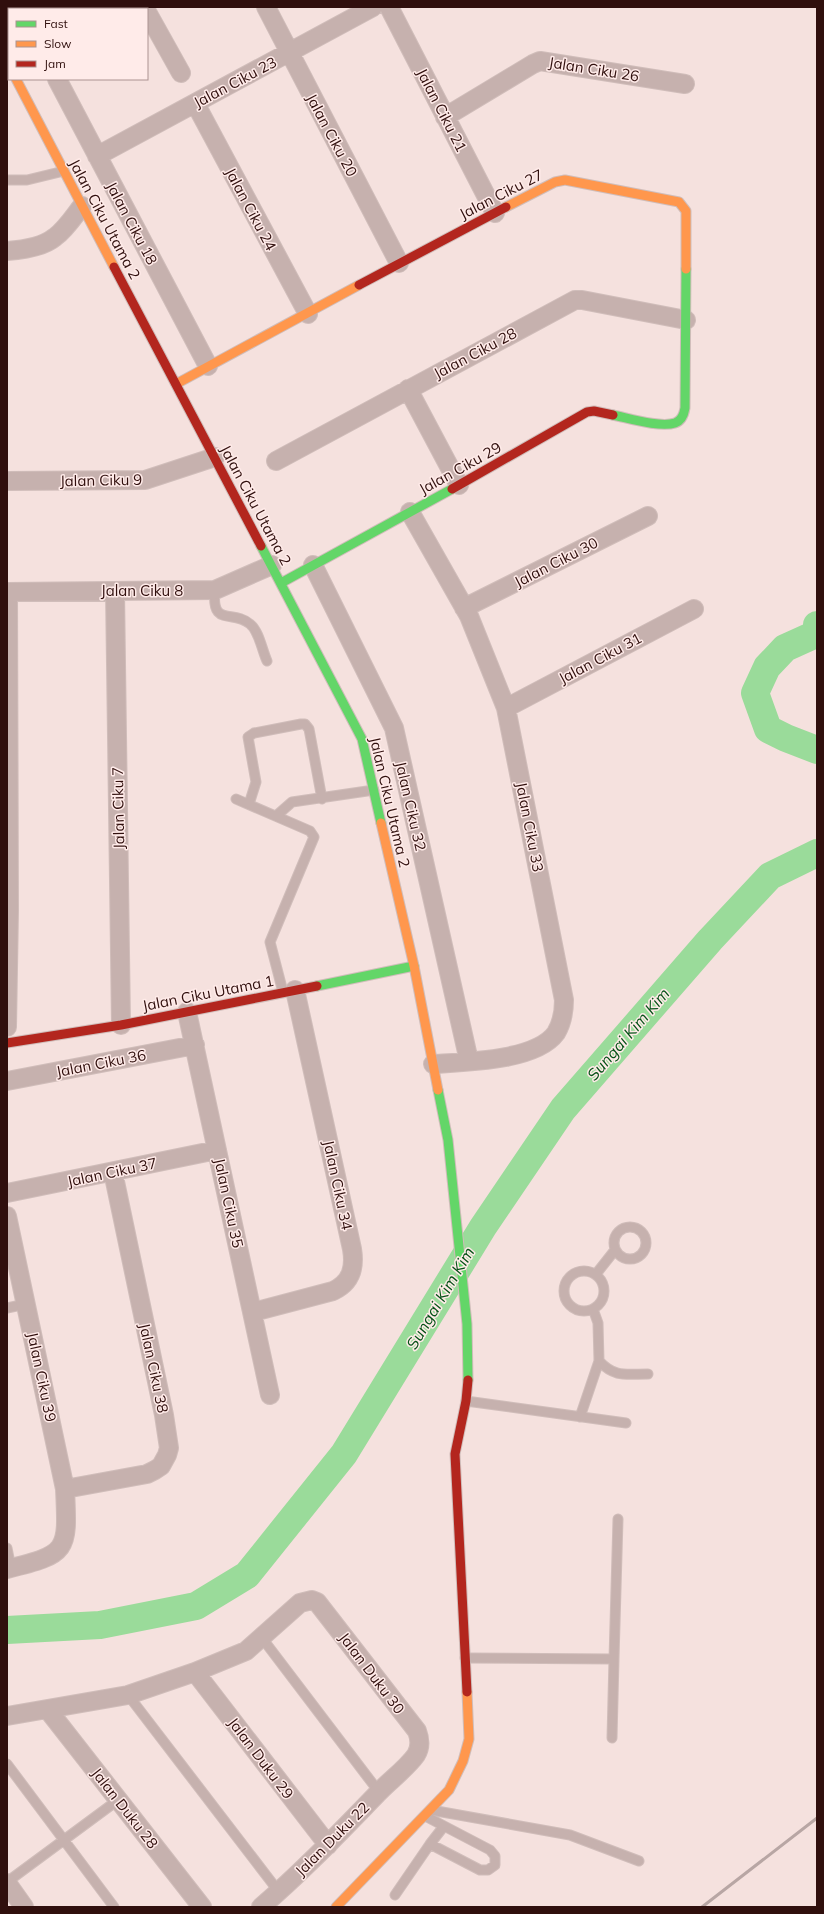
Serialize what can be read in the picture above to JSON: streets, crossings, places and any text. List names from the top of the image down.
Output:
{
  "streets": {
    "street": [
      "Jalan Ciku 26",
      "Jalan Ciku 23",
      "Jalan Ciku 21",
      "Jalan Ciku 20",
      "Jalan Ciku 27",
      "Jalan Ciku 24",
      "Jalan Ciku Utama 2",
      "Jalan Ciku 18",
      "Jalan Ciku 28",
      "Jalan Ciku 29",
      "Jalan Ciku 9",
      "Jalan Ciku 30",
      "Jalan Ciku 8",
      "Jalan Ciku 31",
      "Jalan Ciku 32",
      "Jalan Ciku 7",
      "Jalan Ciku 33",
      "Jalan Ciku Utama 1",
      "Jalan Ciku 36",
      "Jalan Ciku 37",
      "Jalan Ciku 34",
      "Jalan Ciku 35",
      "Jalan Ciku 38",
      "Jalan Ciku 39",
      "Jalan Duku 30",
      "Jalan Duku 29",
      "Jalan Duku 28",
      "Jalan Duku 22"
    ]
  },
  "crossings": [
    ["Jalan Ciku 26", "Jalan Ciku 21"],
    ["Jalan Ciku 23", "Jalan Ciku 20"],
    ["Jalan Ciku 23", "Jalan Ciku 24"],
    ["Jalan Ciku 23", "Jalan Ciku 18"],
    ["Jalan Ciku 21", "Jalan Ciku 27"],
    ["Jalan Ciku 20", "Jalan Ciku 27"],
    ["Jalan Ciku 27", "Jalan Ciku 24"],
    ["Jalan Ciku 27", "Jalan Ciku Utama 2"],
    ["Jalan Ciku 27", "Jalan Ciku 18"],
    ["Jalan Ciku 27", "Jalan Ciku 28"],
    ["Jalan Ciku 27", "Jalan Ciku 29"],
    ["Jalan Ciku Utama 2", "Jalan Ciku 29"],
    ["Jalan Ciku Utama 2", "Jalan Ciku 9"],
    ["Jalan Ciku Utama 2", "Jalan Ciku 8"],
    ["Jalan Ciku Utama 2", "Jalan Ciku 33"],
    ["Jalan Ciku Utama 2", "Jalan Ciku Utama 1"],
    ["Jalan Ciku 29", "Jalan Ciku 32"],
    ["Jalan Ciku 29", "Jalan Ciku 33"],
    ["Jalan Ciku 30", "Jalan Ciku 33"],
    ["Jalan Ciku 8", "Jalan Ciku 7"],
    ["Jalan Ciku 31", "Jalan Ciku 33"],
    ["Jalan Ciku 32", "Jalan Ciku 33"],
    ["Jalan Ciku 7", "Jalan Ciku Utama 1"],
    ["Jalan Ciku Utama 1", "Jalan Ciku 34"],
    ["Jalan Ciku Utama 1", "Jalan Ciku 35"],
    ["Jalan Ciku 36", "Jalan Ciku 35"],
    ["Jalan Ciku 37", "Jalan Ciku 35"],
    ["Jalan Ciku 37", "Jalan Ciku 38"],
    ["Jalan Ciku 34", "Jalan Ciku 35"],
    ["Jalan Ciku 38", "Jalan Ciku 39"],
    ["Jalan Duku 30", "Jalan Duku 22"],
    ["Jalan Duku 29", "Jalan Duku 22"]
  ],
  "water": ["Sungai Kim Kim"],
  "legend": ["Fast", "Slow", "Jam"]
}
